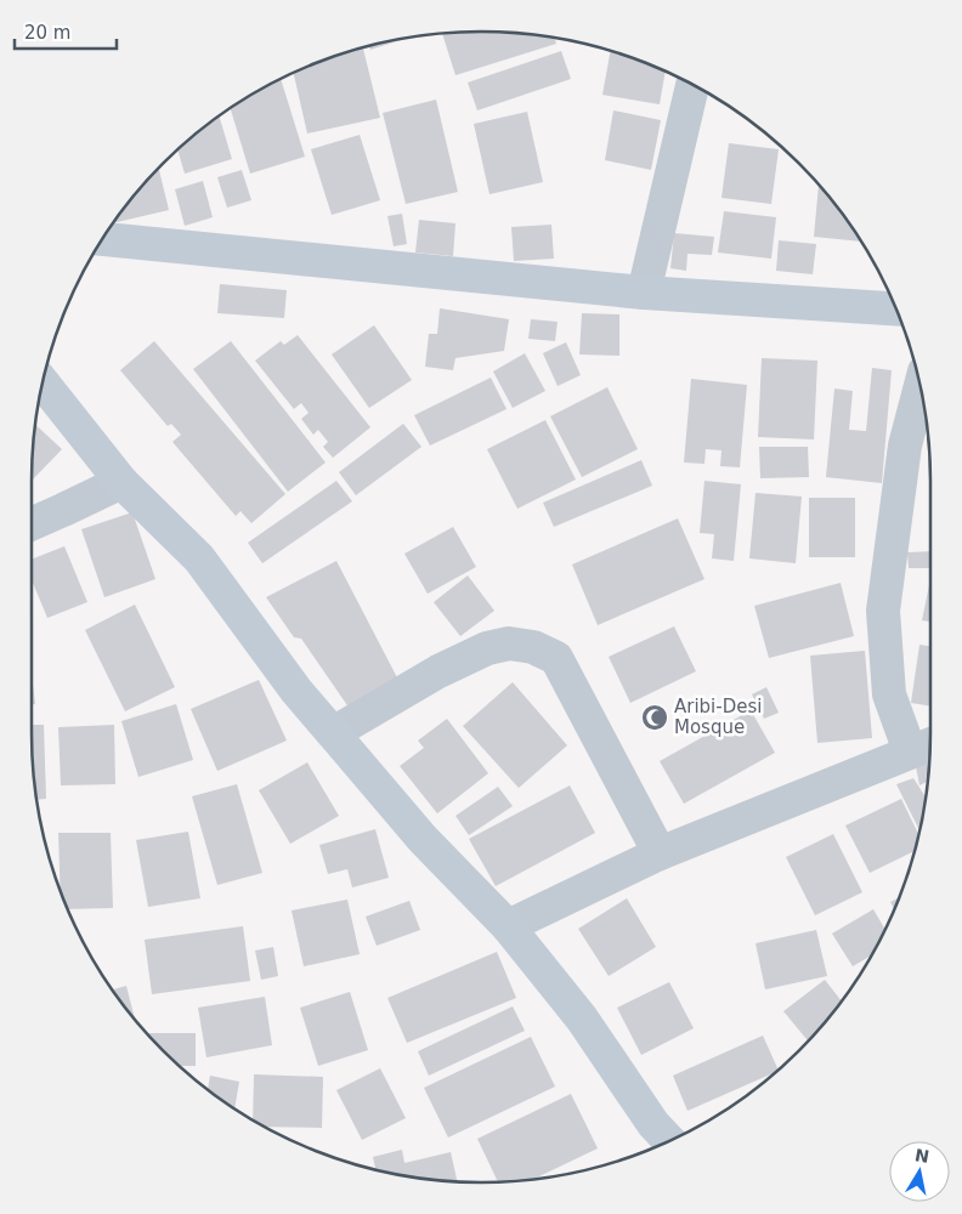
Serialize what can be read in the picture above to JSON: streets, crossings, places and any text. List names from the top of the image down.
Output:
{
  "places": {
    "mosque": ["Aribi-Desi Mosque"]
  },
  "scale_bar": "20 m",
  "north": "top"
}
